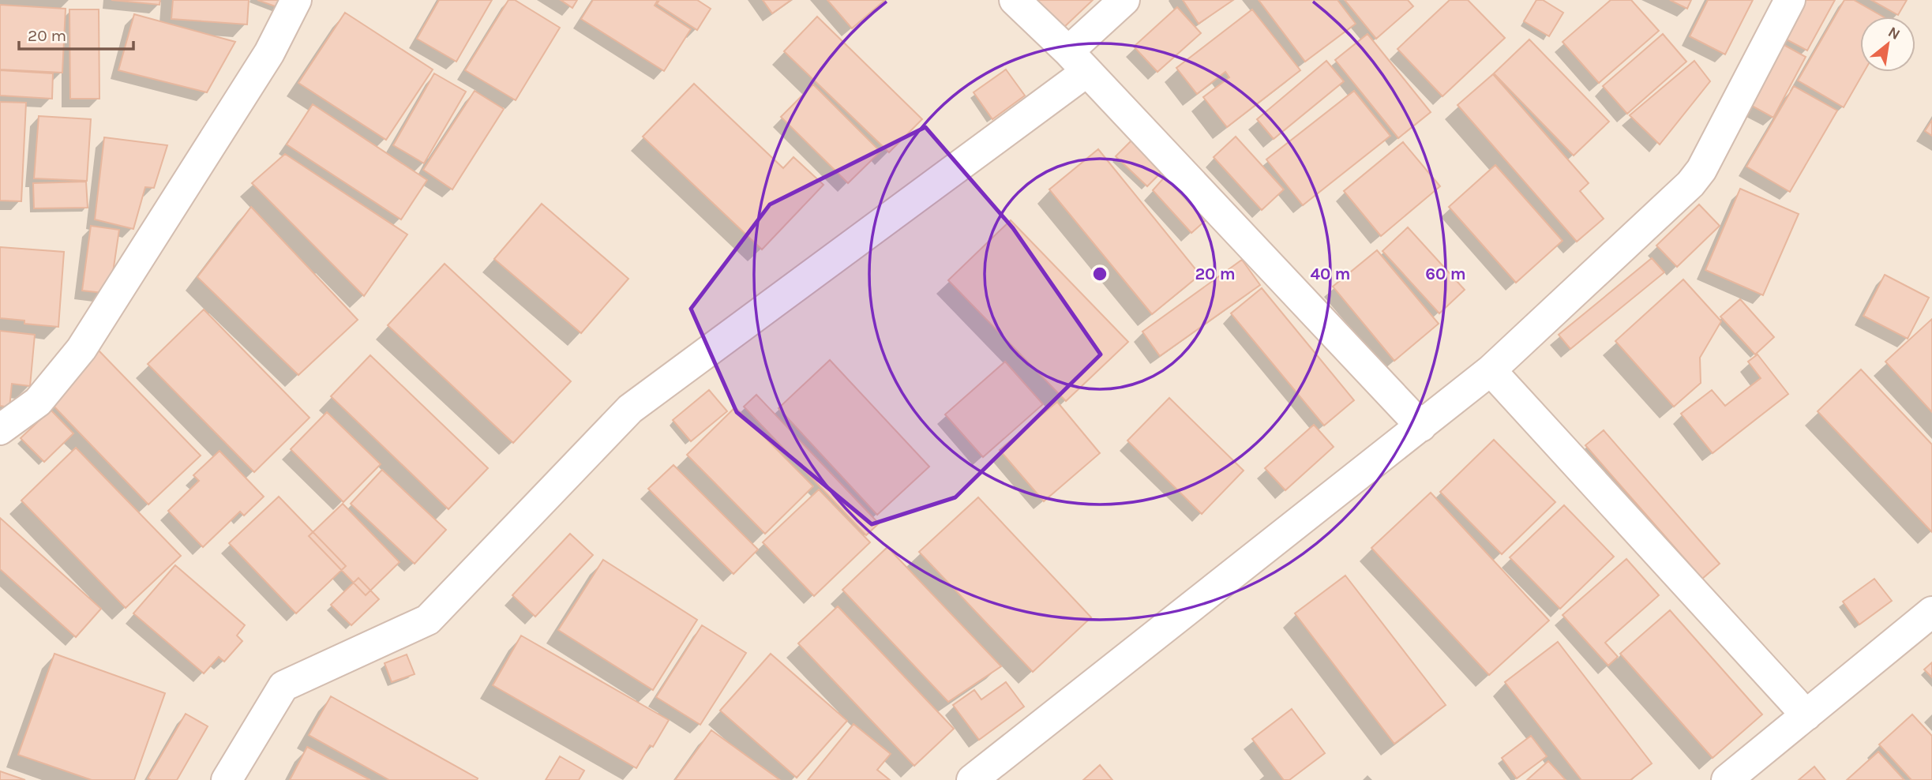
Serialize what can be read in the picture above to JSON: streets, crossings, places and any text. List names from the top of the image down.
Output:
{
  "scale_bar": "20 m",
  "north": "top right",
  "rings": ["20 m", "40 m", "60 m"]
}
